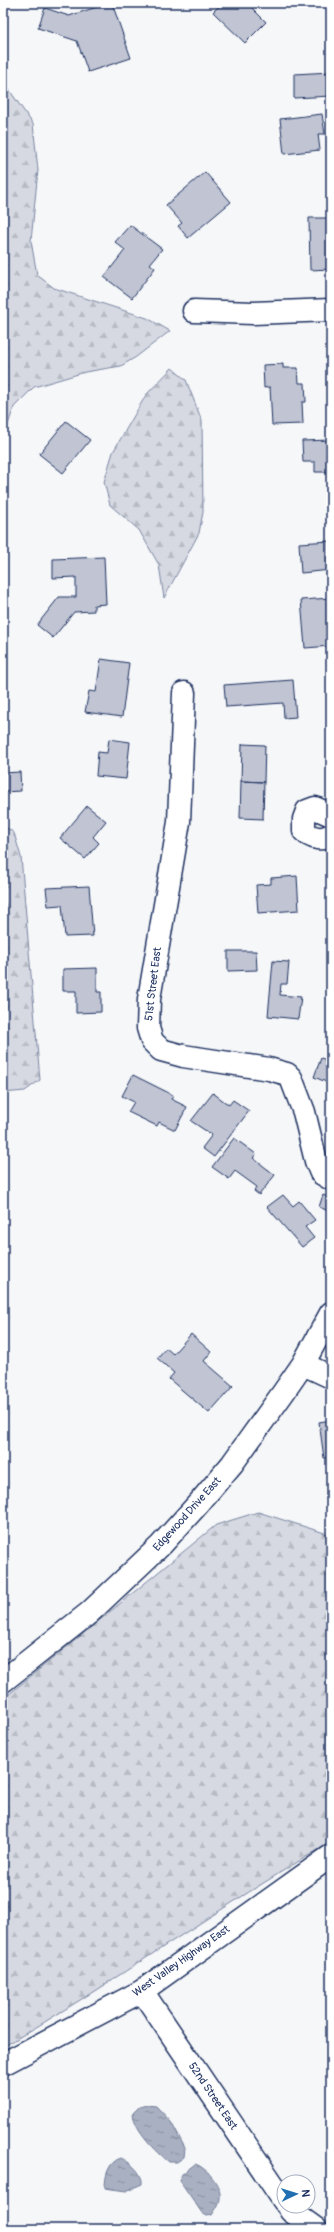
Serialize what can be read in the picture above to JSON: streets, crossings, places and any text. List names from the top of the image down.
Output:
{
  "streets": {
    "street": [
      "51st Street East",
      "Edgewood Drive East",
      "West Valley Highway East",
      "52nd Street East"
    ]
  },
  "crossings": [
    ["West Valley Highway East", "52nd Street East"]
  ],
  "north": "right"
}
